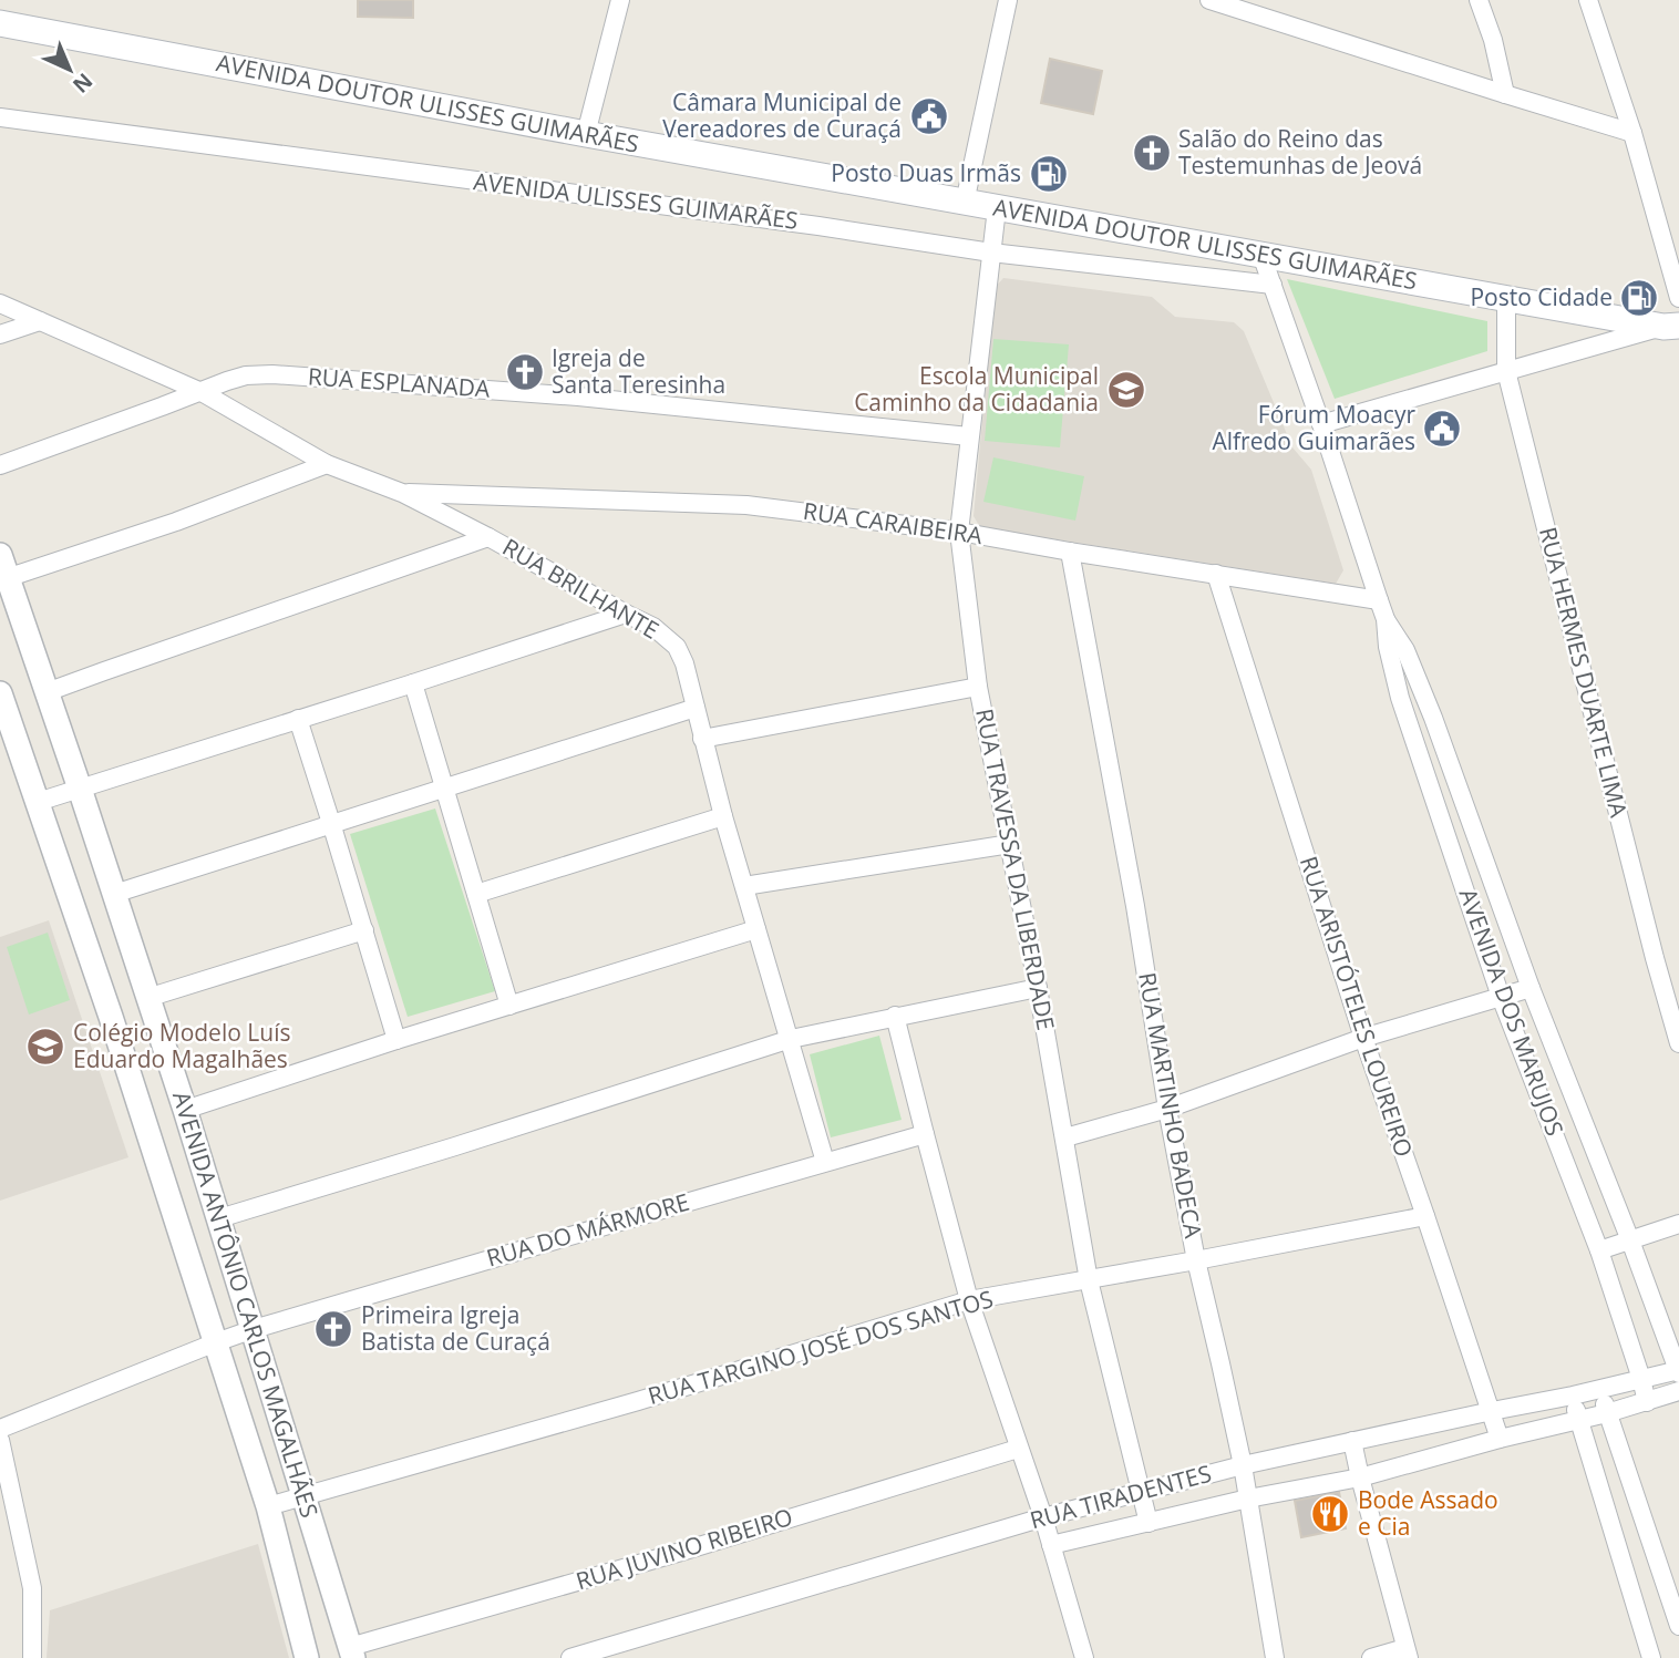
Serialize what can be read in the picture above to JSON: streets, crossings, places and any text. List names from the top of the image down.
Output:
{
  "streets": {
    "main road": ["AVENIDA DOUTOR ULISSES GUIMARÃES"],
    "street": [
      "AVENIDA ULISSES GUIMARÃES",
      "RUA ESPLANADA",
      "RUA CARAIBEIRA",
      "RUA BRILHANTE",
      "RUA HERMES DUARTE LIMA",
      "RUA TRAVESSA DA LIBERDADE",
      "RUA ARISTÓTELES LOUREIRO",
      "AVENIDA DOS MARUJOS",
      "RUA MARTINHO BADECA",
      "RUA DO MÁRMORE",
      "AVENIDA ANTÔNIO CARLOS MAGALHÃES",
      "RUA TARGINO JOSÉ DOS SANTOS",
      "RUA TIRADENTES",
      "RUA JUVINO RIBEIRO"
    ]
  },
  "crossings": [
    ["AVENIDA DOUTOR ULISSES GUIMARÃES", "RUA HERMES DUARTE LIMA"],
    ["AVENIDA DOUTOR ULISSES GUIMARÃES", "RUA TRAVESSA DA LIBERDADE"],
    ["AVENIDA DOUTOR ULISSES GUIMARÃES", "AVENIDA DOS MARUJOS"],
    ["AVENIDA ULISSES GUIMARÃES", "RUA TRAVESSA DA LIBERDADE"],
    ["AVENIDA ULISSES GUIMARÃES", "AVENIDA DOS MARUJOS"],
    ["RUA ESPLANADA", "RUA BRILHANTE"],
    ["RUA ESPLANADA", "RUA TRAVESSA DA LIBERDADE"],
    ["RUA CARAIBEIRA", "RUA BRILHANTE"],
    ["RUA CARAIBEIRA", "RUA TRAVESSA DA LIBERDADE"],
    ["RUA CARAIBEIRA", "RUA ARISTÓTELES LOUREIRO"],
    ["RUA CARAIBEIRA", "AVENIDA DOS MARUJOS"],
    ["RUA CARAIBEIRA", "RUA MARTINHO BADECA"],
    ["RUA BRILHANTE", "RUA DO MÁRMORE"],
    ["RUA TRAVESSA DA LIBERDADE", "RUA TARGINO JOSÉ DOS SANTOS"],
    ["RUA TRAVESSA DA LIBERDADE", "RUA TIRADENTES"],
    ["RUA ARISTÓTELES LOUREIRO", "RUA TARGINO JOSÉ DOS SANTOS"],
    ["RUA ARISTÓTELES LOUREIRO", "RUA TIRADENTES"],
    ["AVENIDA DOS MARUJOS", "RUA TIRADENTES"],
    ["RUA MARTINHO BADECA", "RUA TARGINO JOSÉ DOS SANTOS"],
    ["RUA MARTINHO BADECA", "RUA TIRADENTES"],
    ["RUA DO MÁRMORE", "AVENIDA ANTÔNIO CARLOS MAGALHÃES"],
    ["AVENIDA ANTÔNIO CARLOS MAGALHÃES", "RUA TARGINO JOSÉ DOS SANTOS"],
    ["AVENIDA ANTÔNIO CARLOS MAGALHÃES", "RUA JUVINO RIBEIRO"]
  ],
  "places": {
    "public building": ["Câmara Municipal de Vereadores de Curaçá", "Fórum Moacyr Alfredo Guimarães"],
    "church": ["Salão do Reino das Testemunhas de Jeová", "Igreja de Santa Teresinha", "Primeira Igreja Batista de Curaçá"],
    "fuel station": ["Posto Duas Irmãs", "Posto Cidade"],
    "school or university": ["Escola Municipal Caminho da Cidadania", "Colégio Modelo Luís Eduardo Magalhães"],
    "restaurant": ["Bode Assado e Cia"]
  },
  "north": "bottom right"
}
